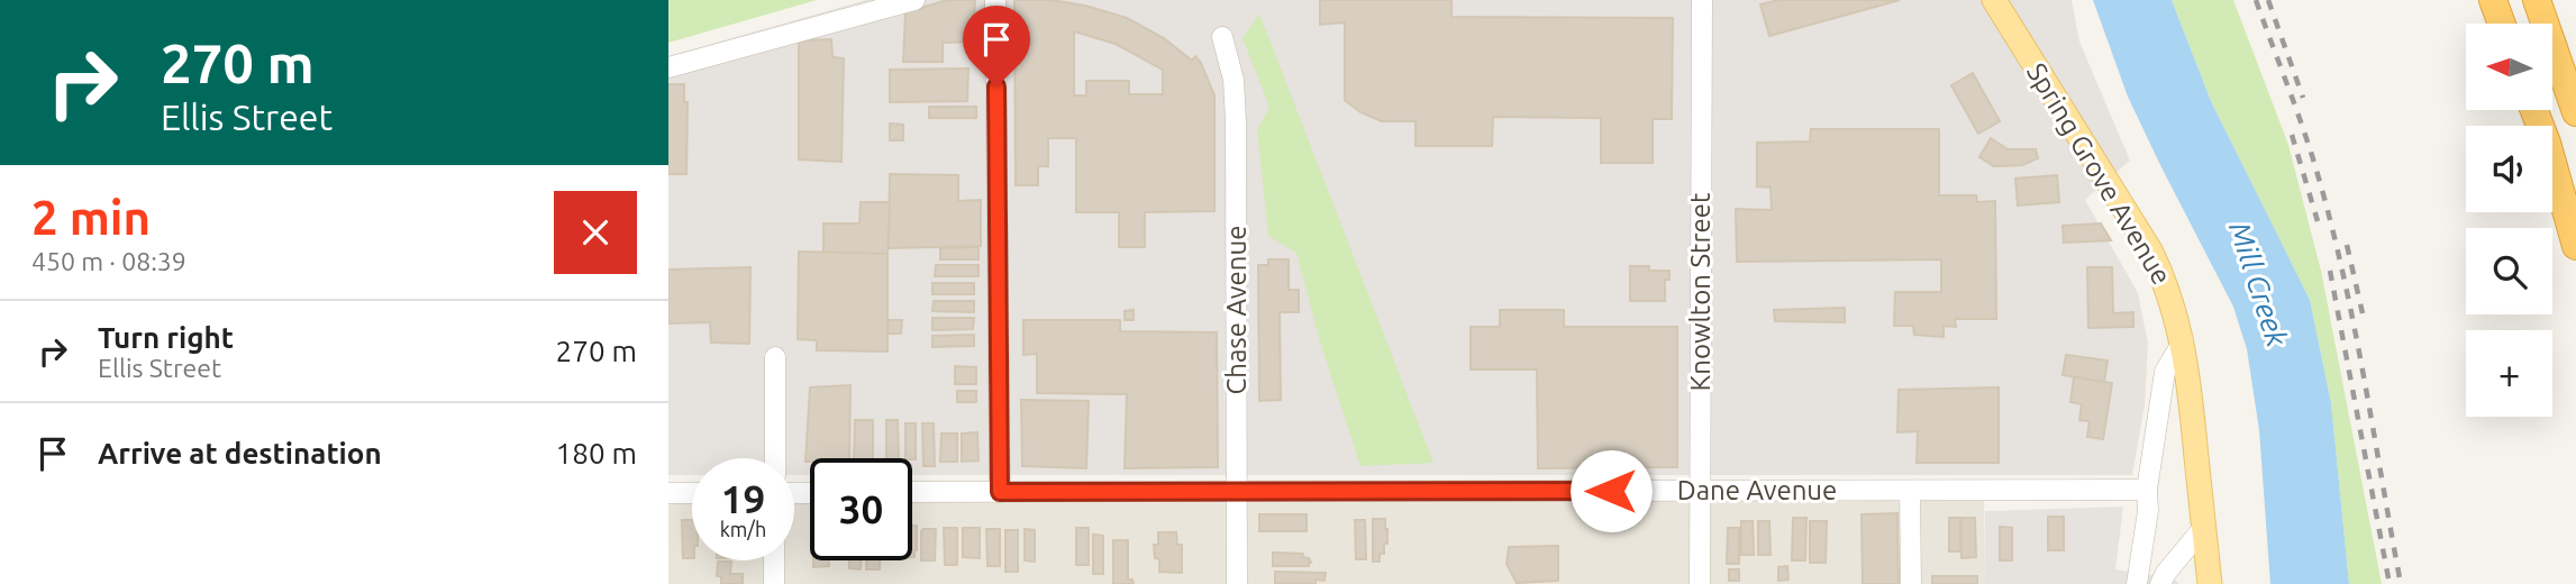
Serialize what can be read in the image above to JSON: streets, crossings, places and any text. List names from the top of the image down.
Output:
{
  "streets": {
    "main road": ["Spring Grove Avenue"],
    "street": ["Knowlton Street", "Chase Avenue", "Dane Avenue"]
  },
  "crossings": [
    ["Knowlton Street", "Dane Avenue"],
    ["Chase Avenue", "Dane Avenue"]
  ],
  "water": ["Mill Creek"],
  "north": "left",
  "page": {
    "turn": ["270 m", "Ellis Street"],
    "map_buttons": "+",
    "heading": ["2 min", "450 m · 08:39"],
    "list": [
      {
        "name": "Turn right",
        "note": "Ellis Street",
        "value": "270 m"
      },
      {
        "name": "Arrive at destination",
        "value": "180 m"
      }
    ],
    "speed": "19 km/h",
    "limit": "30"
  }
}
